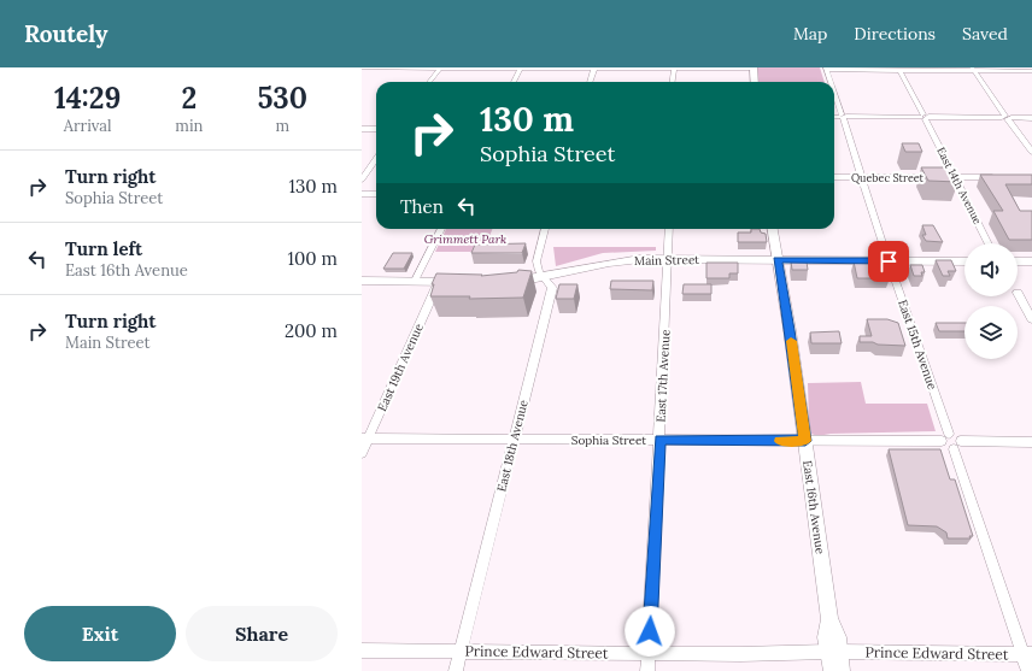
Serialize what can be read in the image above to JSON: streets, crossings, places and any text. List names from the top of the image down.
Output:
{
  "streets": {
    "main road": ["Main Street"],
    "street": [
      "Quebec Street",
      "East 14th Avenue",
      "East 15th Avenue",
      "East 19th Avenue",
      "East 17th Avenue",
      "Sophia Street",
      "East 18th Avenue",
      "East 16th Avenue",
      "Prince Edward Street"
    ]
  },
  "crossings": [
    ["Quebec Street", "East 14th Avenue"],
    ["Quebec Street", "East 15th Avenue"],
    ["Main Street", "East 15th Avenue"],
    ["Main Street", "East 17th Avenue"],
    ["Main Street", "East 18th Avenue"],
    ["Main Street", "East 16th Avenue"],
    ["East 15th Avenue", "Sophia Street"],
    ["East 19th Avenue", "Sophia Street"],
    ["East 17th Avenue", "Sophia Street"],
    ["East 17th Avenue", "Prince Edward Street"],
    ["Sophia Street", "East 18th Avenue"],
    ["Sophia Street", "East 16th Avenue"],
    ["East 18th Avenue", "Prince Edward Street"],
    ["East 16th Avenue", "Prince Edward Street"]
  ],
  "parks": ["Grimmett Park"],
  "page": {
    "header": "Routely",
    "nav": ["Map", "Directions", "Saved"],
    "eta": [
      "14:29",
      "Arrival",
      "2",
      "min",
      "530",
      "m"
    ],
    "turn": ["130 m", "Sophia Street"],
    "list": [
      {
        "name": "Turn right",
        "note": "Sophia Street",
        "value": "130 m"
      },
      {
        "name": "Turn left",
        "note": "East 16th Avenue",
        "value": "100 m"
      },
      {
        "name": "Turn right",
        "note": "Main Street",
        "value": "200 m"
      }
    ],
    "then": "Then",
    "buttons": ["Exit", "Share"]
  }
}
